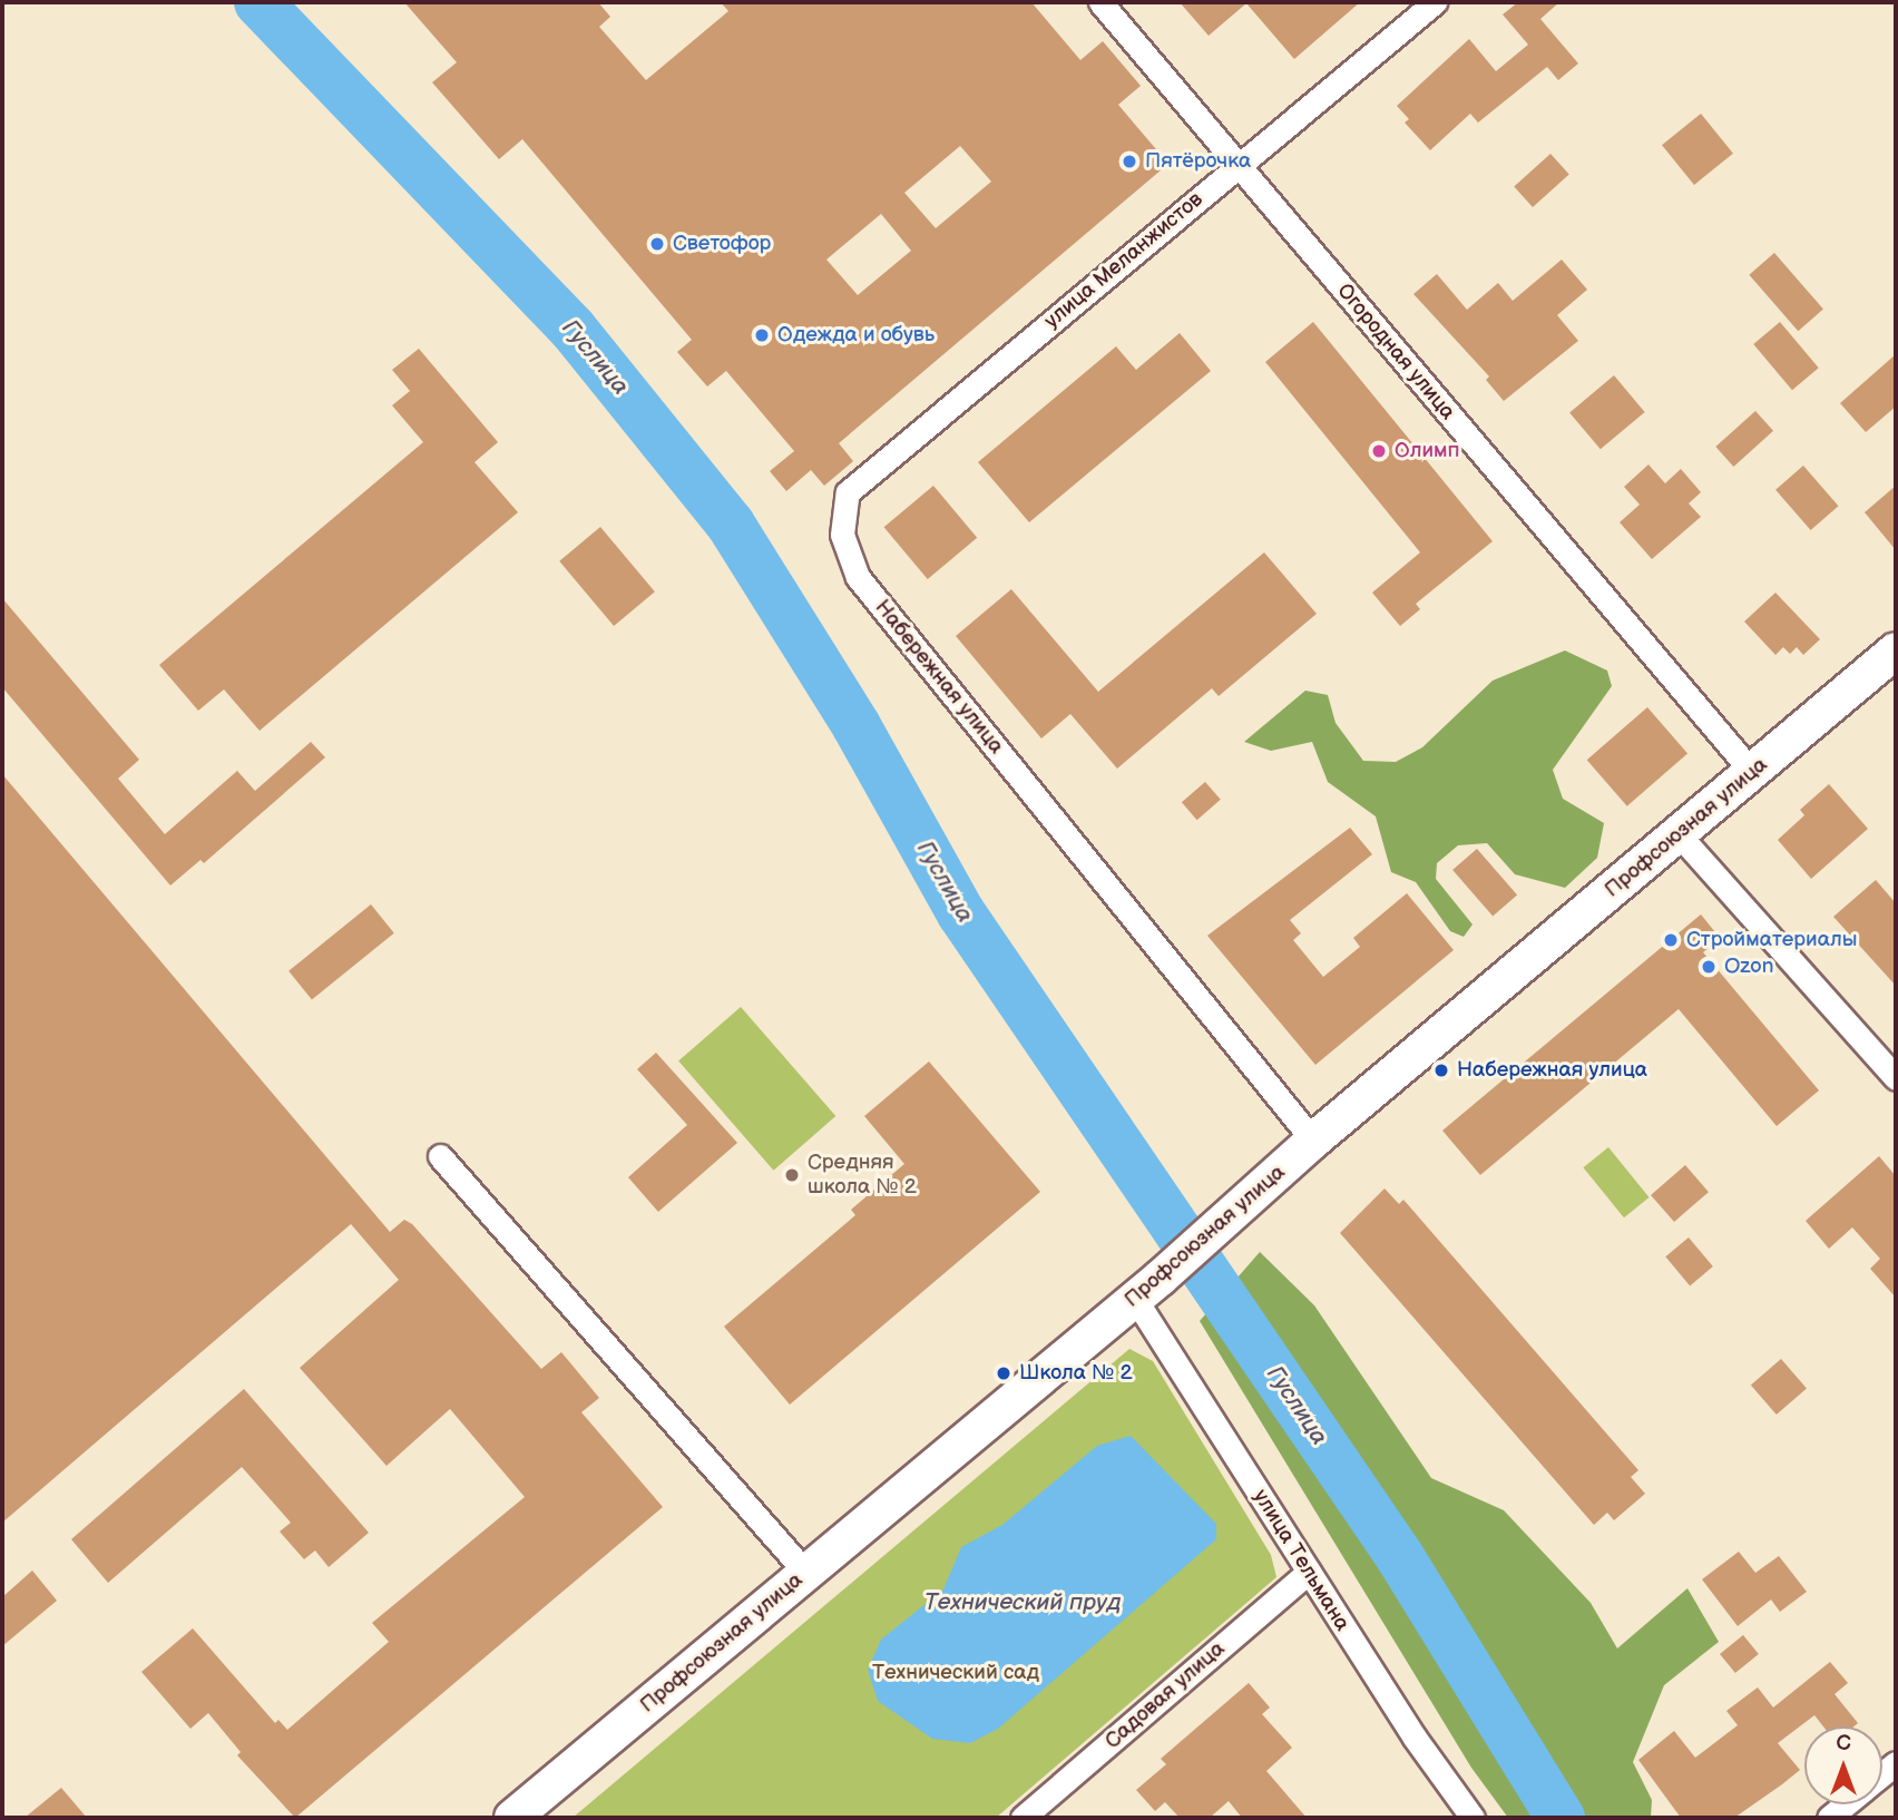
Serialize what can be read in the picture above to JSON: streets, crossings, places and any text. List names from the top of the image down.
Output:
{
  "streets": {
    "main road": ["Профсоюзная улица"],
    "street": [
      "улица Меланжистов",
      "Огородная улица",
      "Набережная улица",
      "улица Тельмана",
      "Садовая улица"
    ]
  },
  "crossings": [
    ["улица Меланжистов", "Огородная улица"],
    ["улица Меланжистов", "Набережная улица"],
    ["Огородная улица", "Профсоюзная улица"],
    ["Набережная улица", "Профсоюзная улица"],
    ["Профсоюзная улица", "улица Тельмана"],
    ["улица Тельмана", "Садовая улица"]
  ],
  "water": ["Гуслица", "Технический пруд"],
  "parks": ["Технический сад"],
  "places": [
    "Пятёрочка",
    "Светофор",
    "Одежда и обувь",
    "Олимп",
    "Стройматериалы",
    "Ozon",
    "Набережная улица",
    "Средняя школа № 2",
    "Школа № 2"
  ],
  "north": "top"
}
